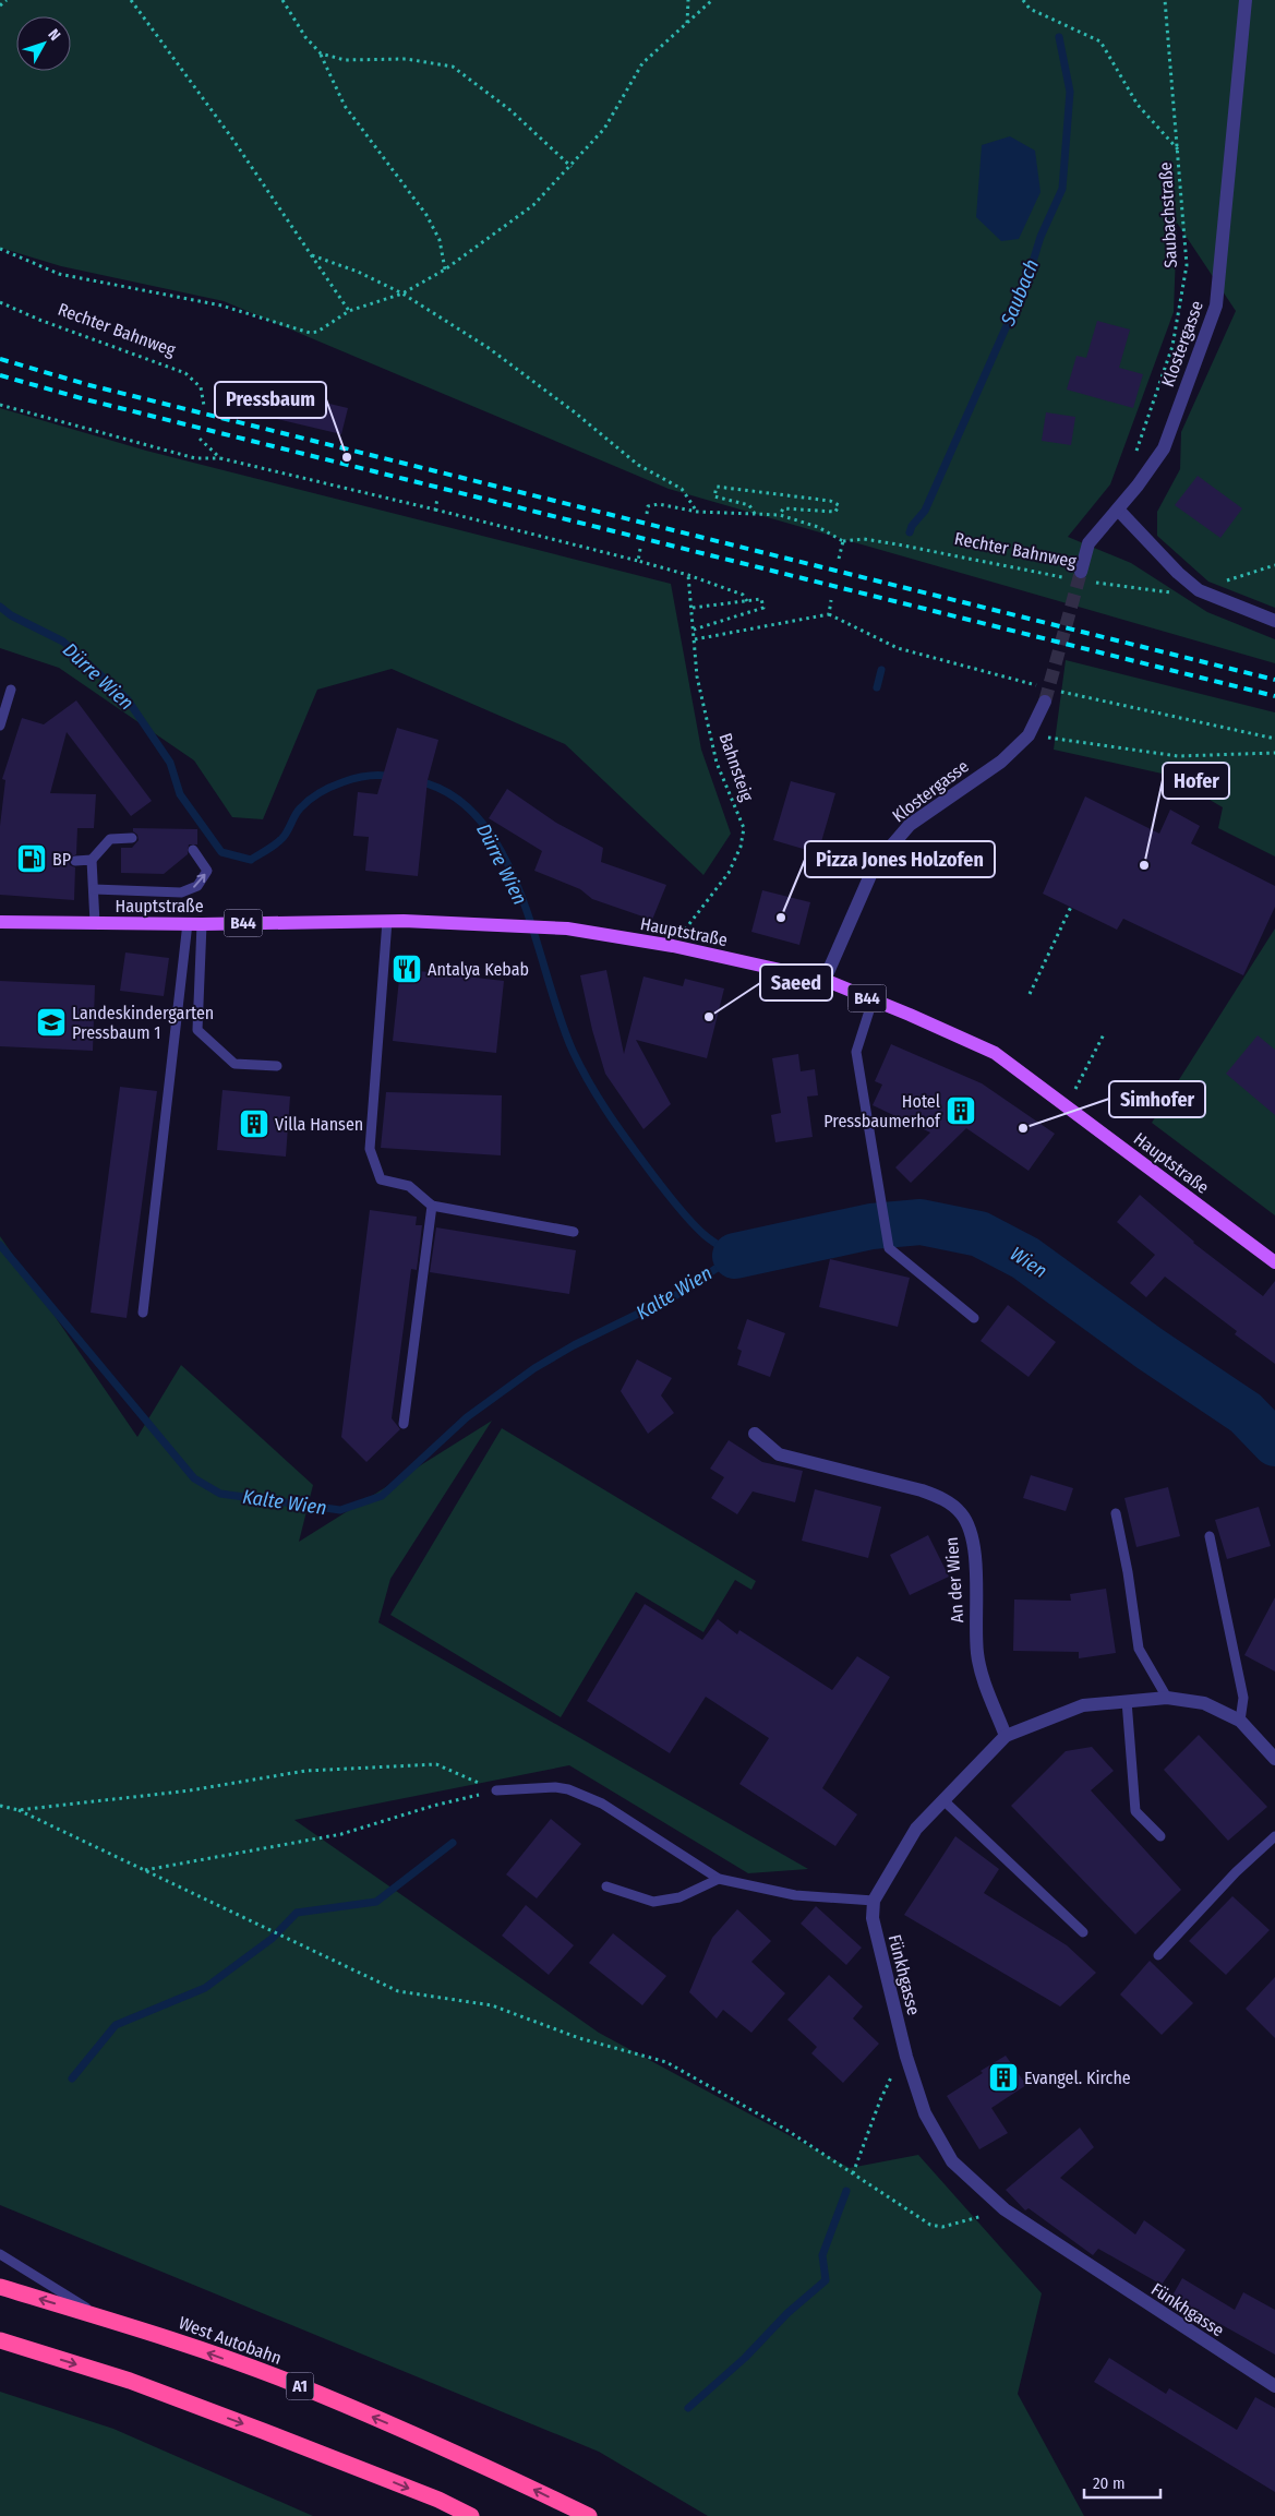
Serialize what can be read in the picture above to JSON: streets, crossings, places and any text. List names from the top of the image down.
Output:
{
  "streets": {
    "highway": ["West Autobahn", "A1"],
    "main road": ["Hauptstraße", "B44"],
    "street": ["Klostergasse", "An der Wien", "Fünkhgasse"],
    "path": ["Saubachstraße", "Rechter Bahnweg", "Bahnsteig"]
  },
  "crossings": [
    ["Rechter Bahnweg", "Klostergasse"],
    ["Klostergasse", "Hauptstraße"],
    ["Bahnsteig", "Hauptstraße"]
  ],
  "water": [
    "Saubach",
    "Dürre Wien",
    "Wien",
    "Kalte Wien"
  ],
  "places": {
    "other": [
      "Pressbaum",
      "Hofer",
      "Pizza Jones Holzofen",
      "Saeed",
      "Simhofer"
    ],
    "fuel station": ["BP"],
    "restaurant": ["Antalya Kebab"],
    "school or university": ["Landeskindergarten Pressbaum 1"],
    "building": ["Hotel Pressbaumerhof", "Villa Hansen", "Evangel. Kirche"]
  },
  "scale_bar": "20 m",
  "north": "top right"
}
